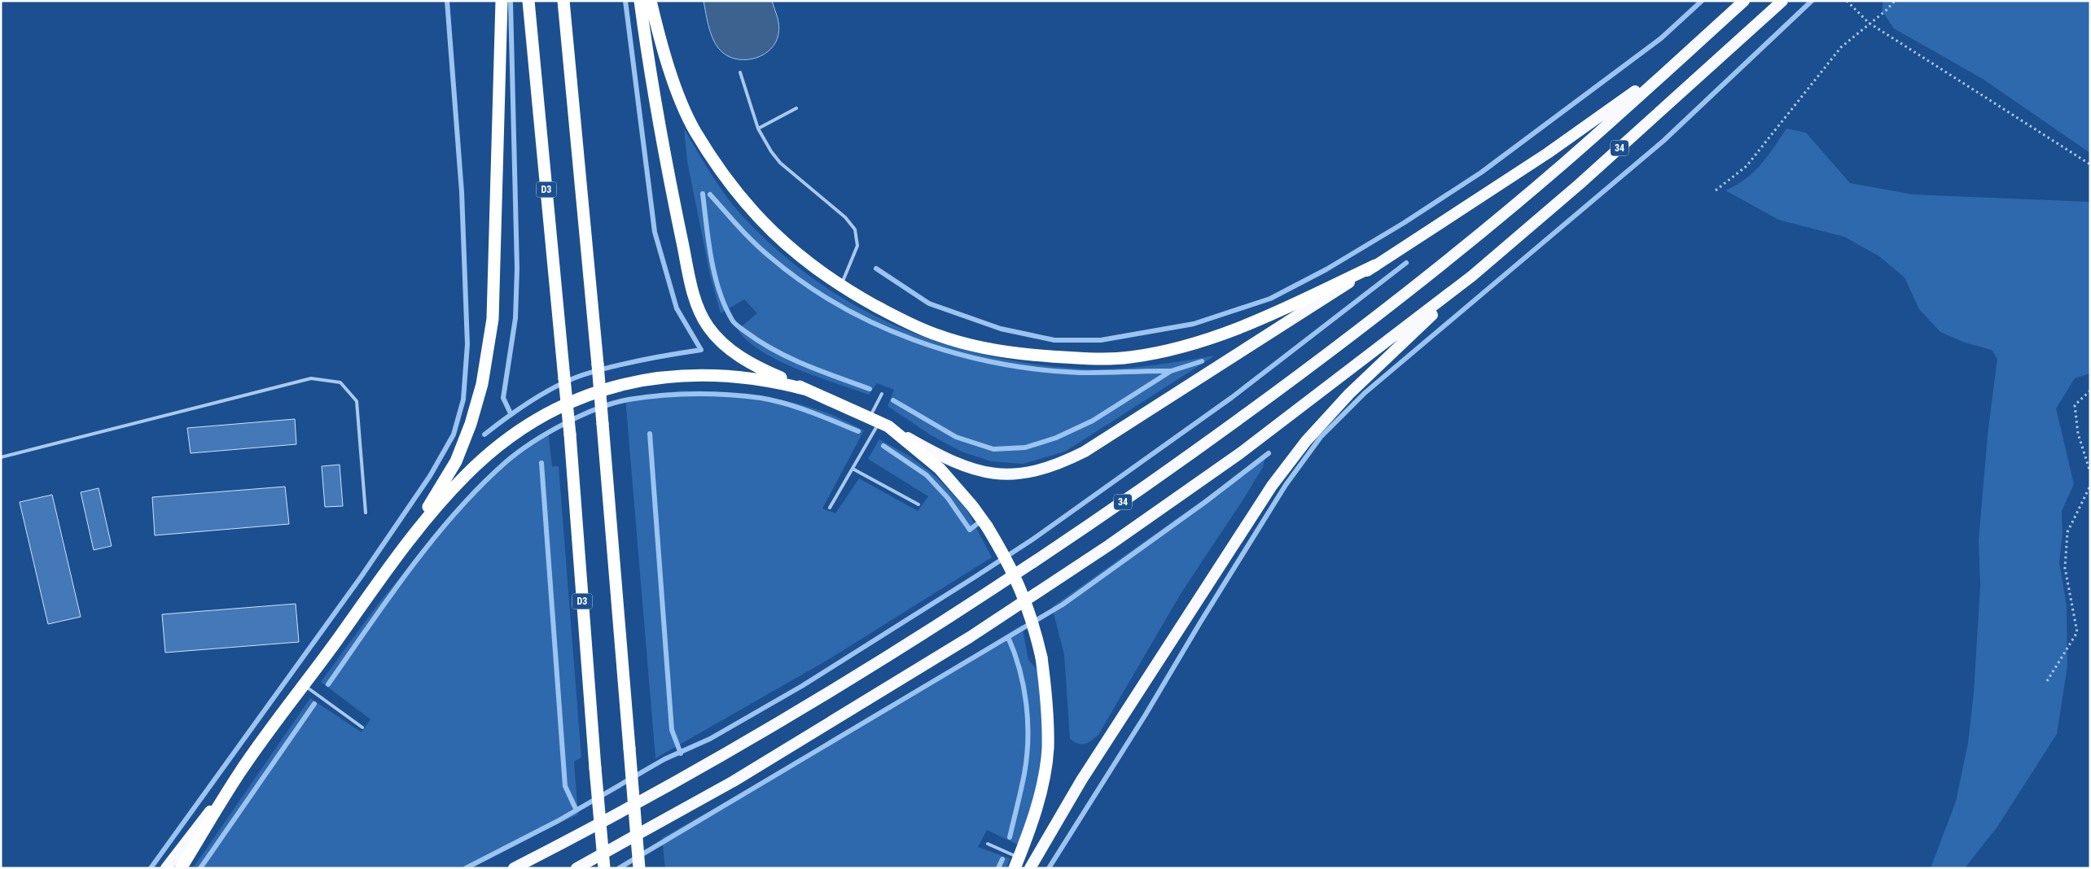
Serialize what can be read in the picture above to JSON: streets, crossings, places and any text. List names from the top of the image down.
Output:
{
  "streets": {
    "highway": ["34", "D3"]
  }
}
